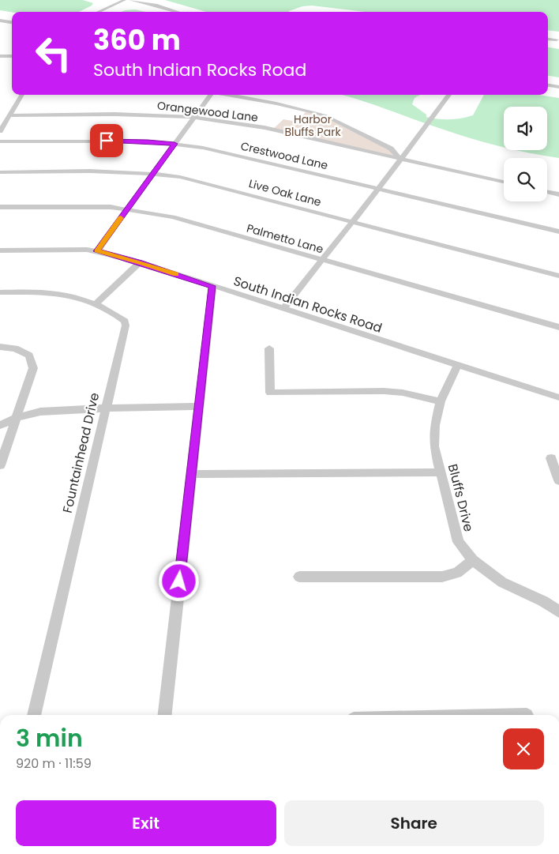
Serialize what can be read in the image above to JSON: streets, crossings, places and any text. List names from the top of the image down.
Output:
{
  "streets": {
    "street": [
      "Orangewood Lane",
      "Crestwood Lane",
      "Live Oak Lane",
      "Palmetto Lane",
      "South Indian Rocks Road",
      "Fountainhead Drive",
      "Bluffs Drive"
    ]
  },
  "crossings": [
    ["South Indian Rocks Road", "Bluffs Drive"]
  ],
  "parks": ["Harbor Bluffs Park"],
  "page": {
    "turn": ["360 m", "South Indian Rocks Road"],
    "heading": ["3 min", "920 m · 11:59"],
    "buttons": ["Exit", "Share"]
  }
}
